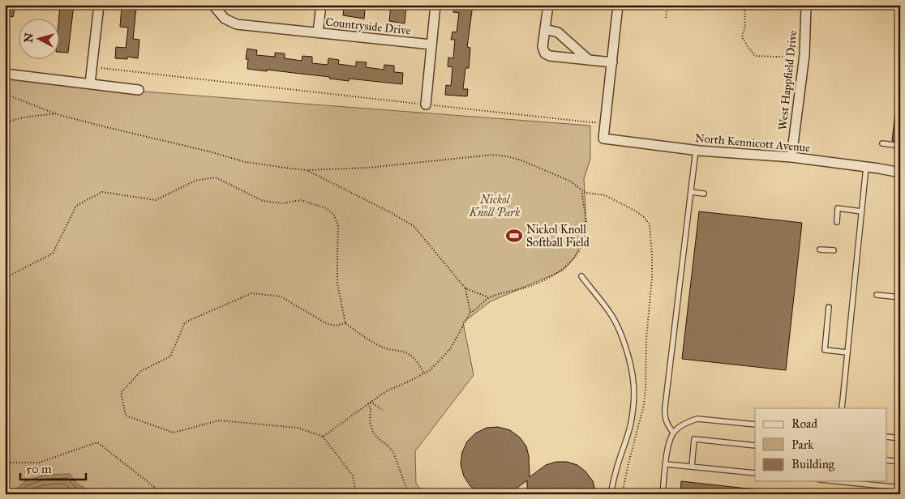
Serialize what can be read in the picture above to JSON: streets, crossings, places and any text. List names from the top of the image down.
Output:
{
  "streets": {
    "street": ["Countryside Drive", "West Happfield Drive", "North Kennicott Avenue"]
  },
  "crossings": [
    ["West Happfield Drive", "North Kennicott Avenue"]
  ],
  "parks": ["Nickol Knoll Park"],
  "places": {
    "sports": ["Nickol Knoll Softball Field"]
  },
  "legend": ["Road", "Park", "Building"],
  "scale_bar": "50 m",
  "north": "left"
}
